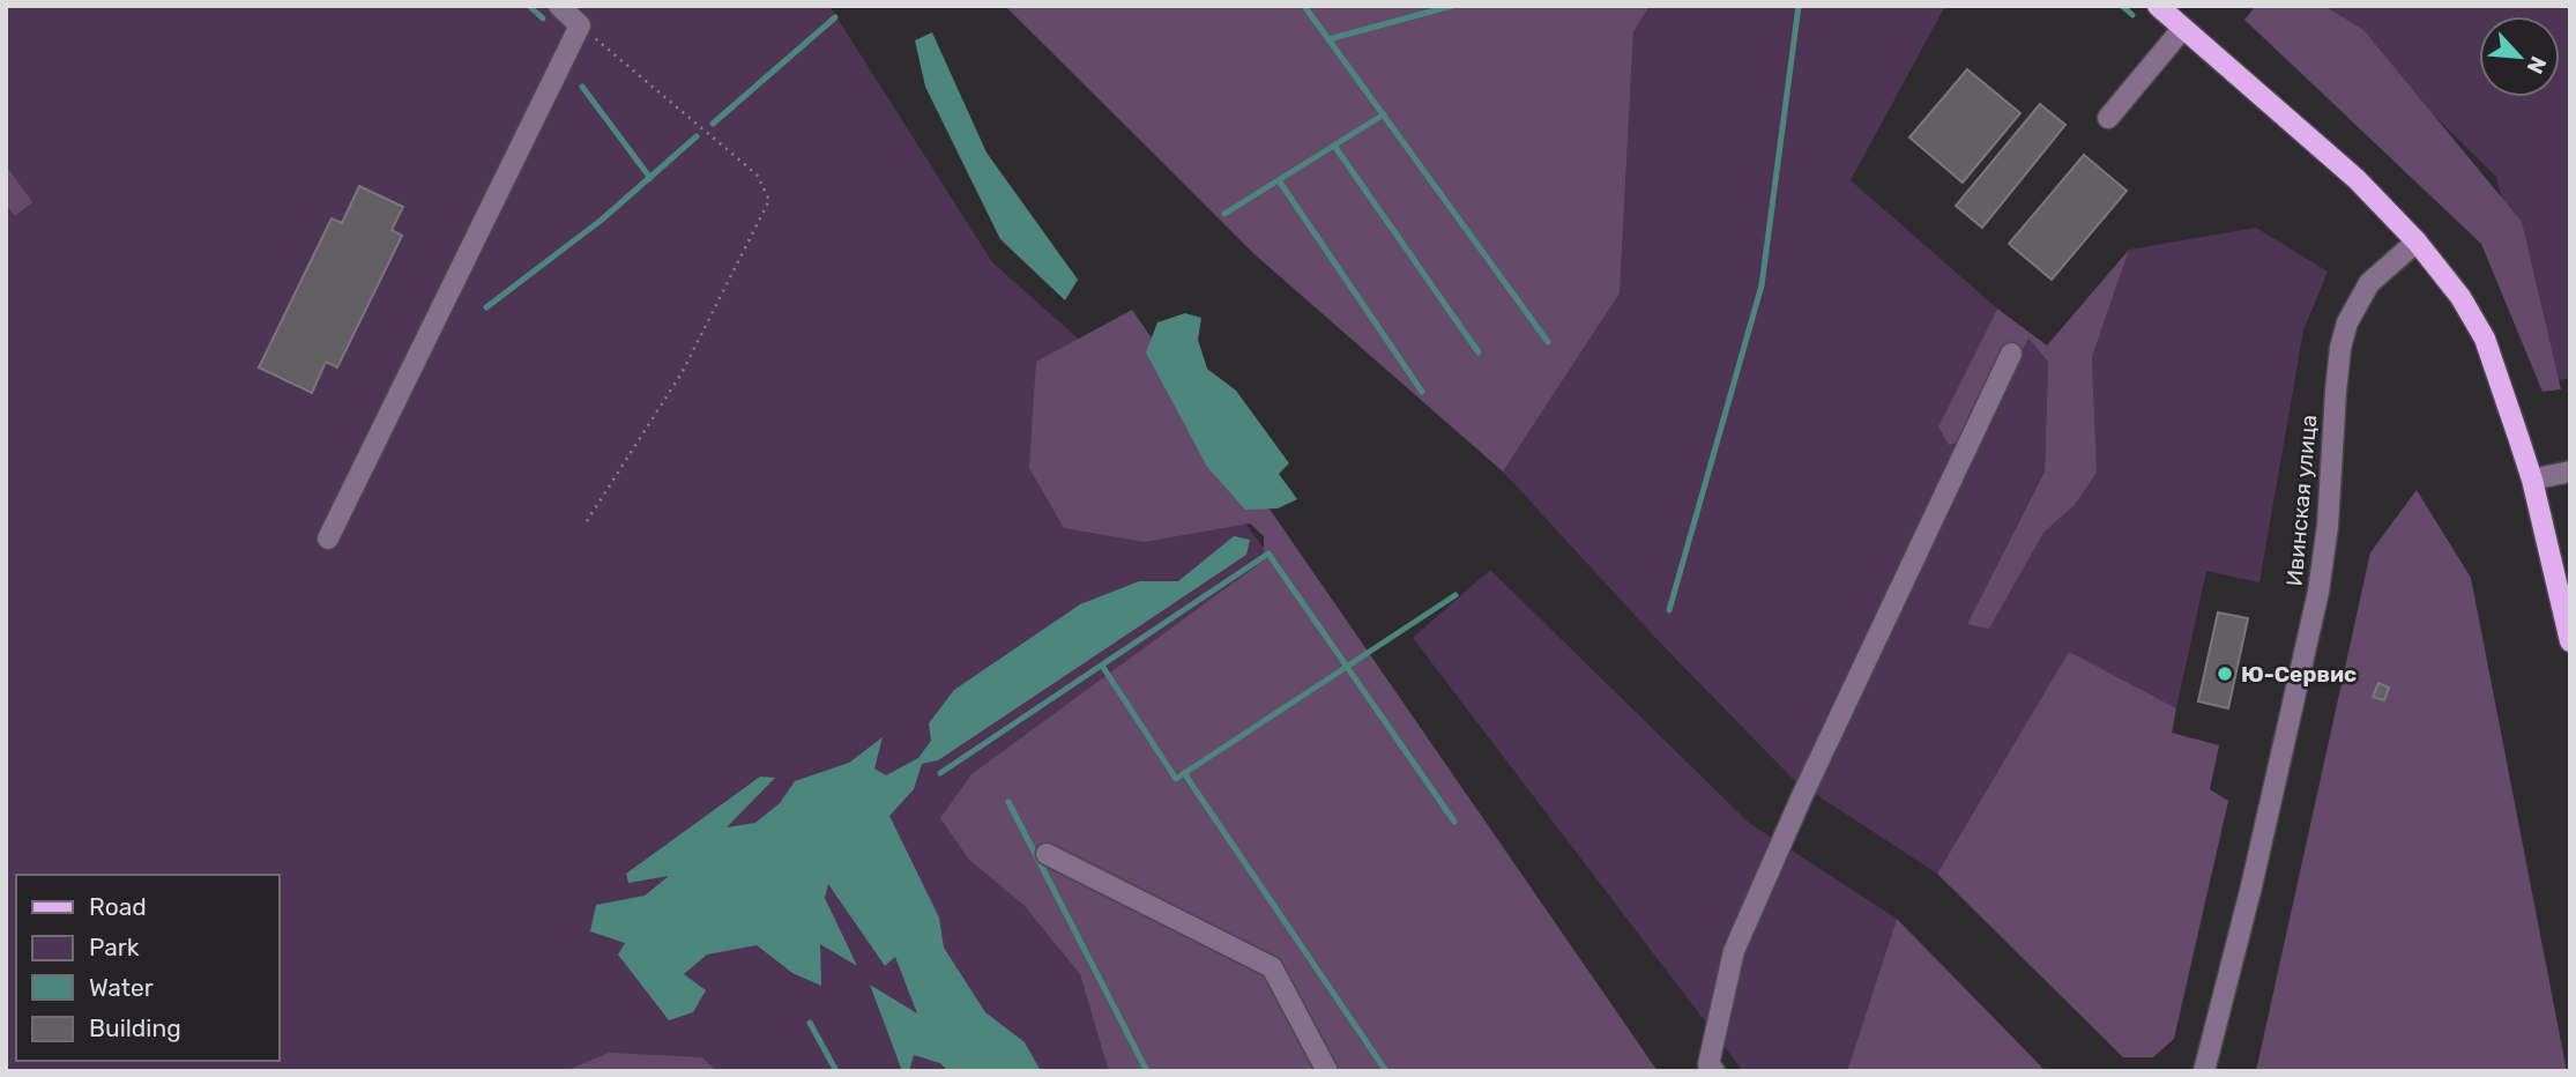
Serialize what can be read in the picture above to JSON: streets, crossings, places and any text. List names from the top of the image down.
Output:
{
  "streets": {
    "street": ["Ивинская улица"]
  },
  "places": ["Ю-Сервис"],
  "legend": [
    "Road",
    "Park",
    "Water",
    "Building"
  ],
  "north": "bottom right"
}
